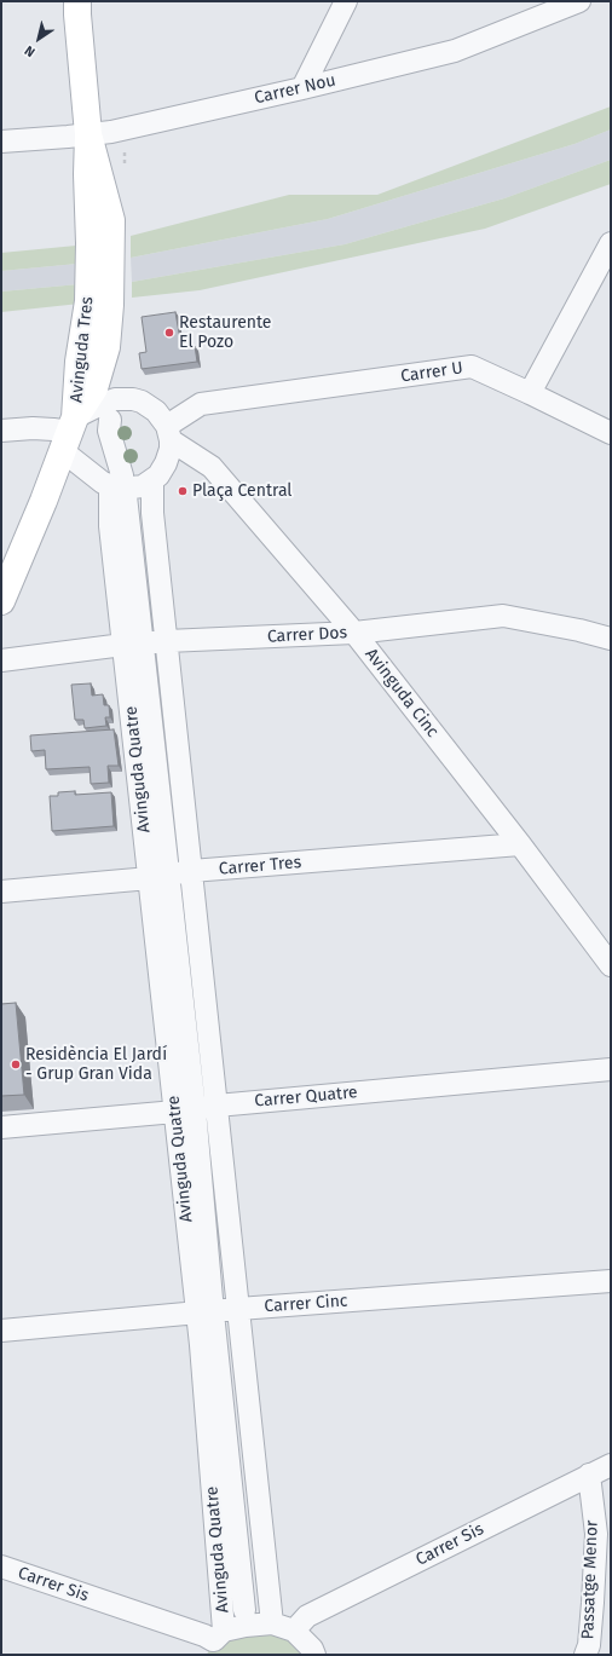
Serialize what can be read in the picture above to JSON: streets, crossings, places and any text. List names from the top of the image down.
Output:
{
  "streets": {
    "main road": ["Avinguda Tres"],
    "street": [
      "Carrer Nou",
      "Carrer U",
      "Carrer Dos",
      "Avinguda Cinc",
      "Avinguda Quatre",
      "Carrer Tres",
      "Carrer Quatre",
      "Carrer Cinc",
      "Carrer Sis",
      "Passatge Menor"
    ]
  },
  "crossings": [
    ["Carrer Nou", "Avinguda Tres"],
    ["Avinguda Tres", "Carrer U"],
    ["Avinguda Tres", "Avinguda Cinc"],
    ["Avinguda Tres", "Avinguda Quatre"],
    ["Carrer U", "Avinguda Cinc"],
    ["Carrer U", "Avinguda Quatre"],
    ["Carrer Dos", "Avinguda Cinc"],
    ["Carrer Dos", "Avinguda Quatre"],
    ["Avinguda Cinc", "Avinguda Quatre"],
    ["Avinguda Cinc", "Carrer Tres"],
    ["Avinguda Quatre", "Carrer Tres"],
    ["Avinguda Quatre", "Carrer Quatre"],
    ["Avinguda Quatre", "Carrer Cinc"],
    ["Avinguda Quatre", "Carrer Sis"],
    ["Carrer Sis", "Passatge Menor"]
  ],
  "places": ["Restaurente El Pozo", "Plaça Central", "Residència El Jardí - Grup Gran Vida"],
  "north": "bottom left"
}
